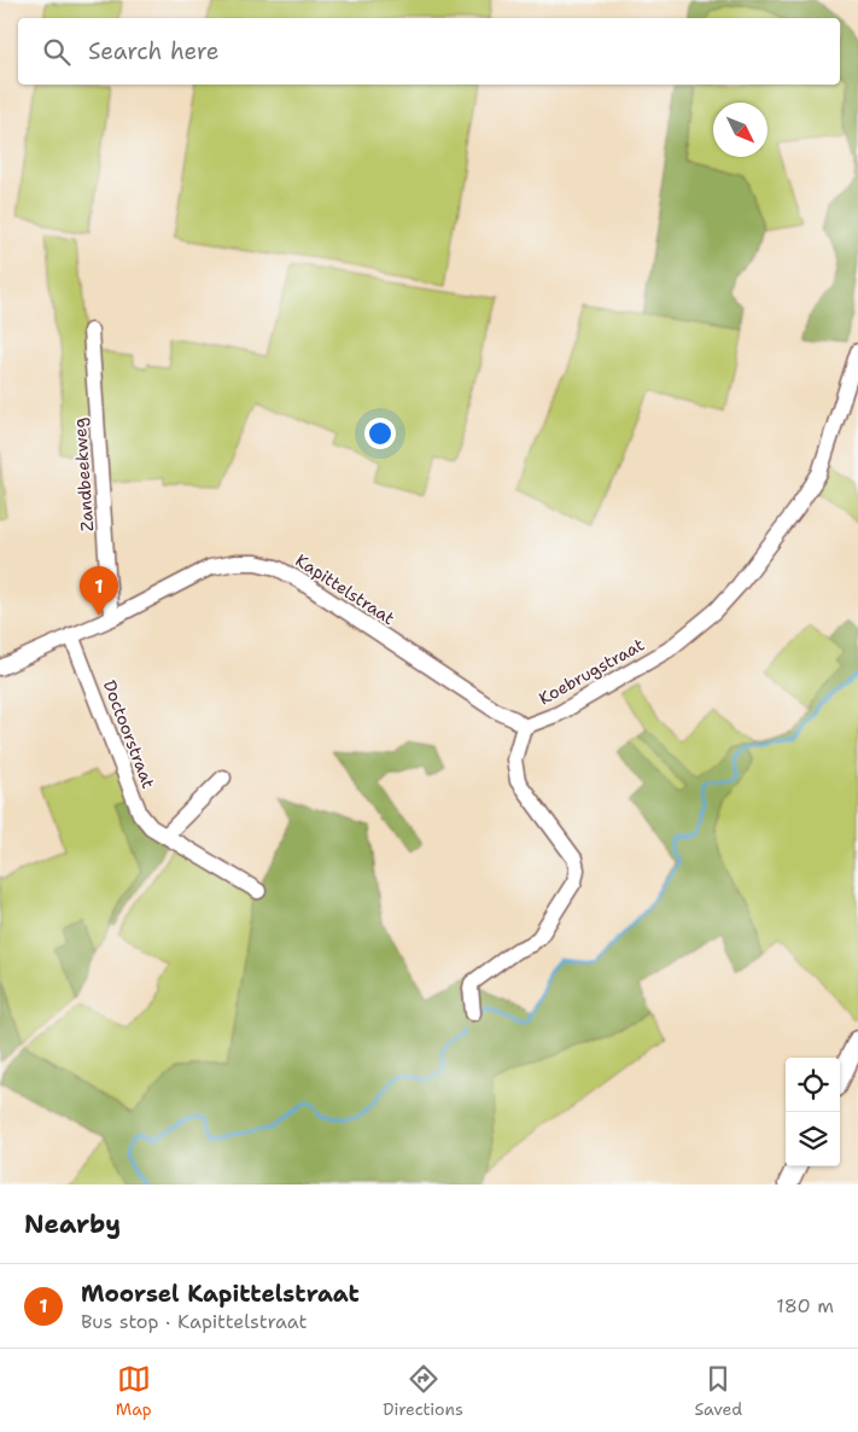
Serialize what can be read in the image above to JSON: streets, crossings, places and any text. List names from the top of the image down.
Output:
{
  "streets": {
    "street": [
      "Zandbeekweg",
      "Kapittelstraat",
      "Koebrugstraat",
      "Doctoorstraat"
    ]
  },
  "crossings": [
    ["Zandbeekweg", "Kapittelstraat"],
    ["Kapittelstraat", "Koebrugstraat"],
    ["Kapittelstraat", "Doctoorstraat"]
  ],
  "north": "bottom right",
  "page": {
    "search": "Search here",
    "pins": "1",
    "heading": "Nearby",
    "list": [
      {
        "mark": "1",
        "name": "Moorsel Kapittelstraat",
        "note": "Bus stop · Kapittelstraat",
        "value": "180 m"
      }
    ],
    "nav": ["Map", "Directions", "Saved"]
  }
}
